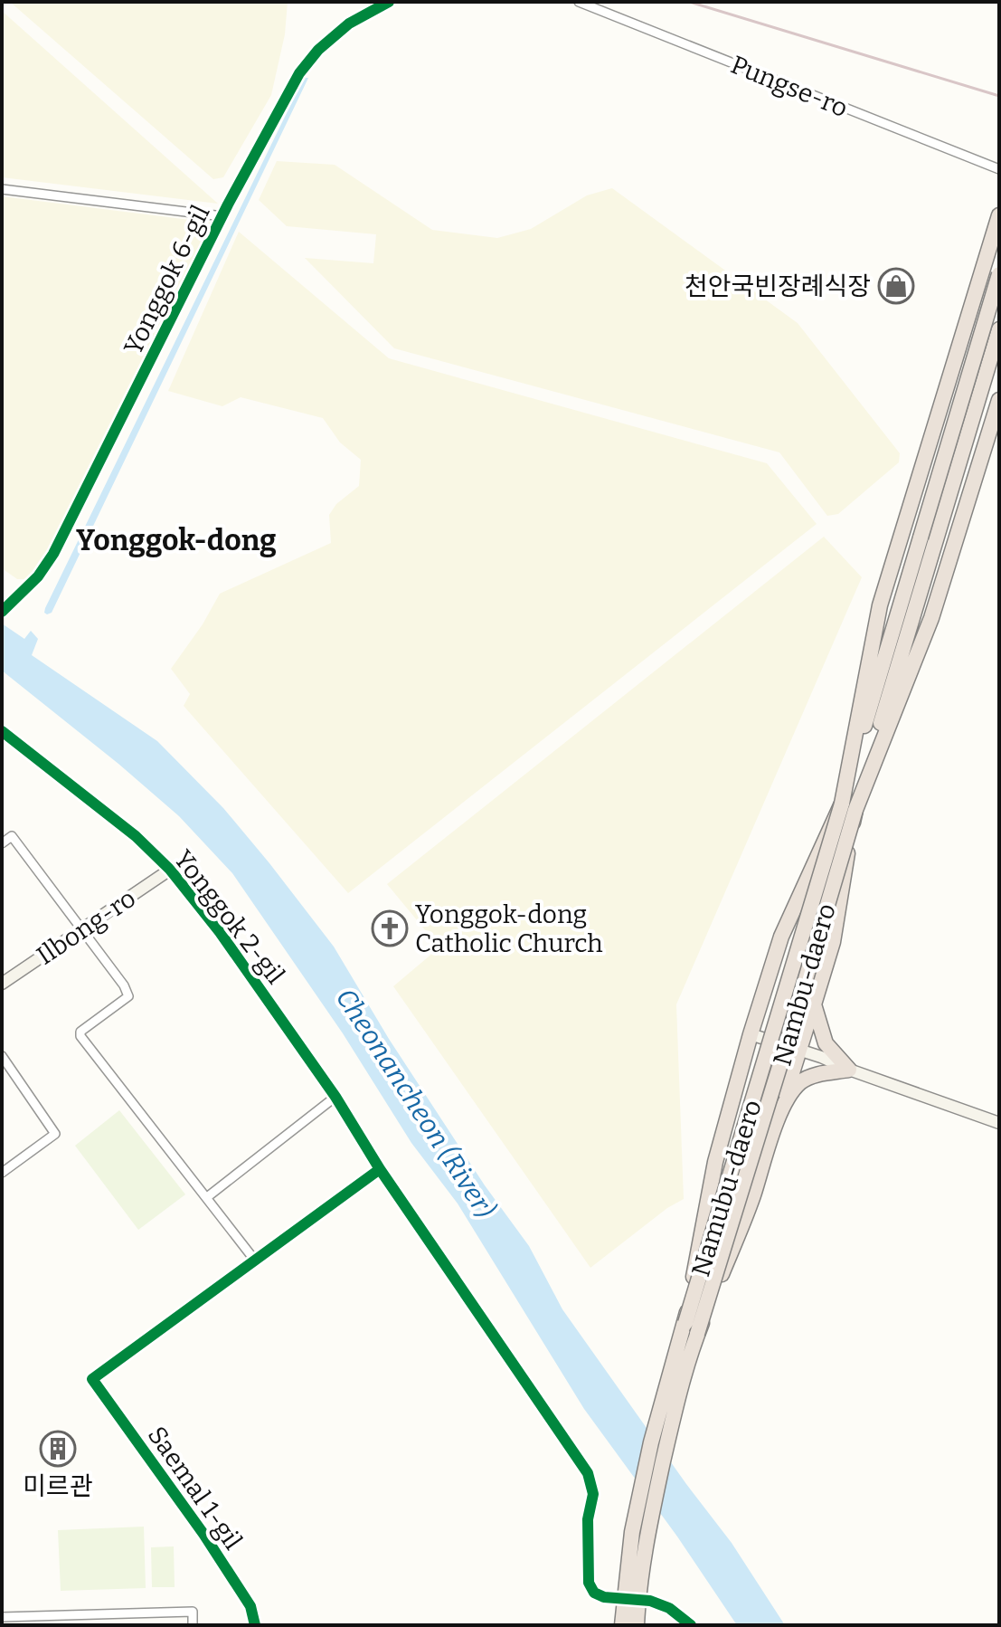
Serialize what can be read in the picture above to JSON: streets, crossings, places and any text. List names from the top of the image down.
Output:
{
  "streets": {
    "highway": ["Nambu-daero", "Namubu-daero"],
    "street": [
      "Pungse-ro",
      "Yonggok 6-gil",
      "Yonggok 2-gil",
      "Ilbong-ro",
      "Saemal 1-gil"
    ]
  },
  "crossings": [
    ["Yonggok 2-gil", "Ilbong-ro"],
    ["Nambu-daero", "Namubu-daero"]
  ],
  "districts": ["Yonggok-dong"],
  "water": ["Cheonancheon (River)"],
  "places": {
    "shop": ["천안국빈장례식장"],
    "church": ["Yonggok-dong Catholic Church"],
    "building": ["미르관"]
  }
}
